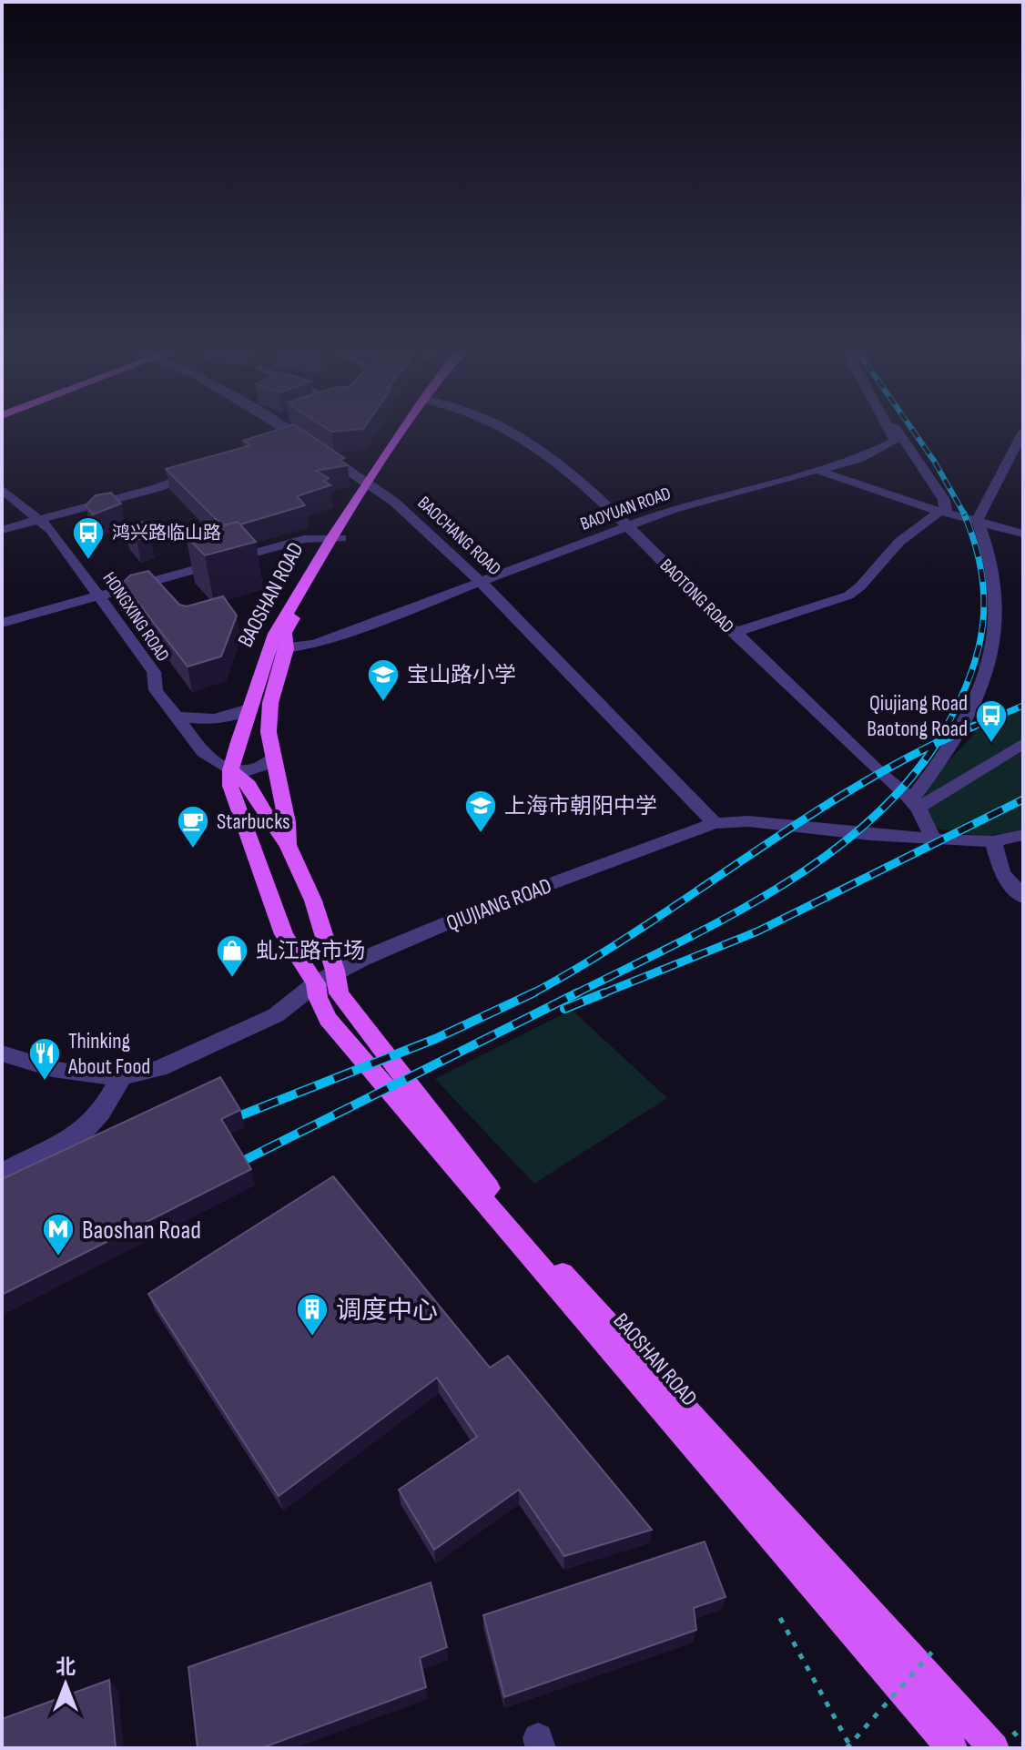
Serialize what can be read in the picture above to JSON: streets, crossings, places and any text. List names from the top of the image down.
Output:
{
  "streets": {
    "main road": ["BAOSHAN ROAD"],
    "street": [
      "BAOYUAN ROAD",
      "BAOCHANG ROAD",
      "BAOTONG ROAD",
      "HONGXING ROAD",
      "QIUJIANG ROAD"
    ]
  },
  "crossings": [
    ["BAOYUAN ROAD", "BAOCHANG ROAD"],
    ["BAOYUAN ROAD", "BAOSHAN ROAD"],
    ["BAOYUAN ROAD", "BAOTONG ROAD"],
    ["BAOCHANG ROAD", "BAOSHAN ROAD"],
    ["BAOCHANG ROAD", "QIUJIANG ROAD"],
    ["BAOSHAN ROAD", "HONGXING ROAD"],
    ["BAOSHAN ROAD", "QIUJIANG ROAD"]
  ],
  "places": {
    "bus stop": ["鸿兴路临山路", "Qiujiang Road Baotong Road"],
    "school or university": ["宝山路小学", "上海市朝阳中学"],
    "cafe": ["Starbucks"],
    "shop": ["虬江路市场"],
    "restaurant": ["Thinking About Food"],
    "metro station": ["Baoshan Road"],
    "building": ["调度中心"]
  },
  "north": "top"
}
